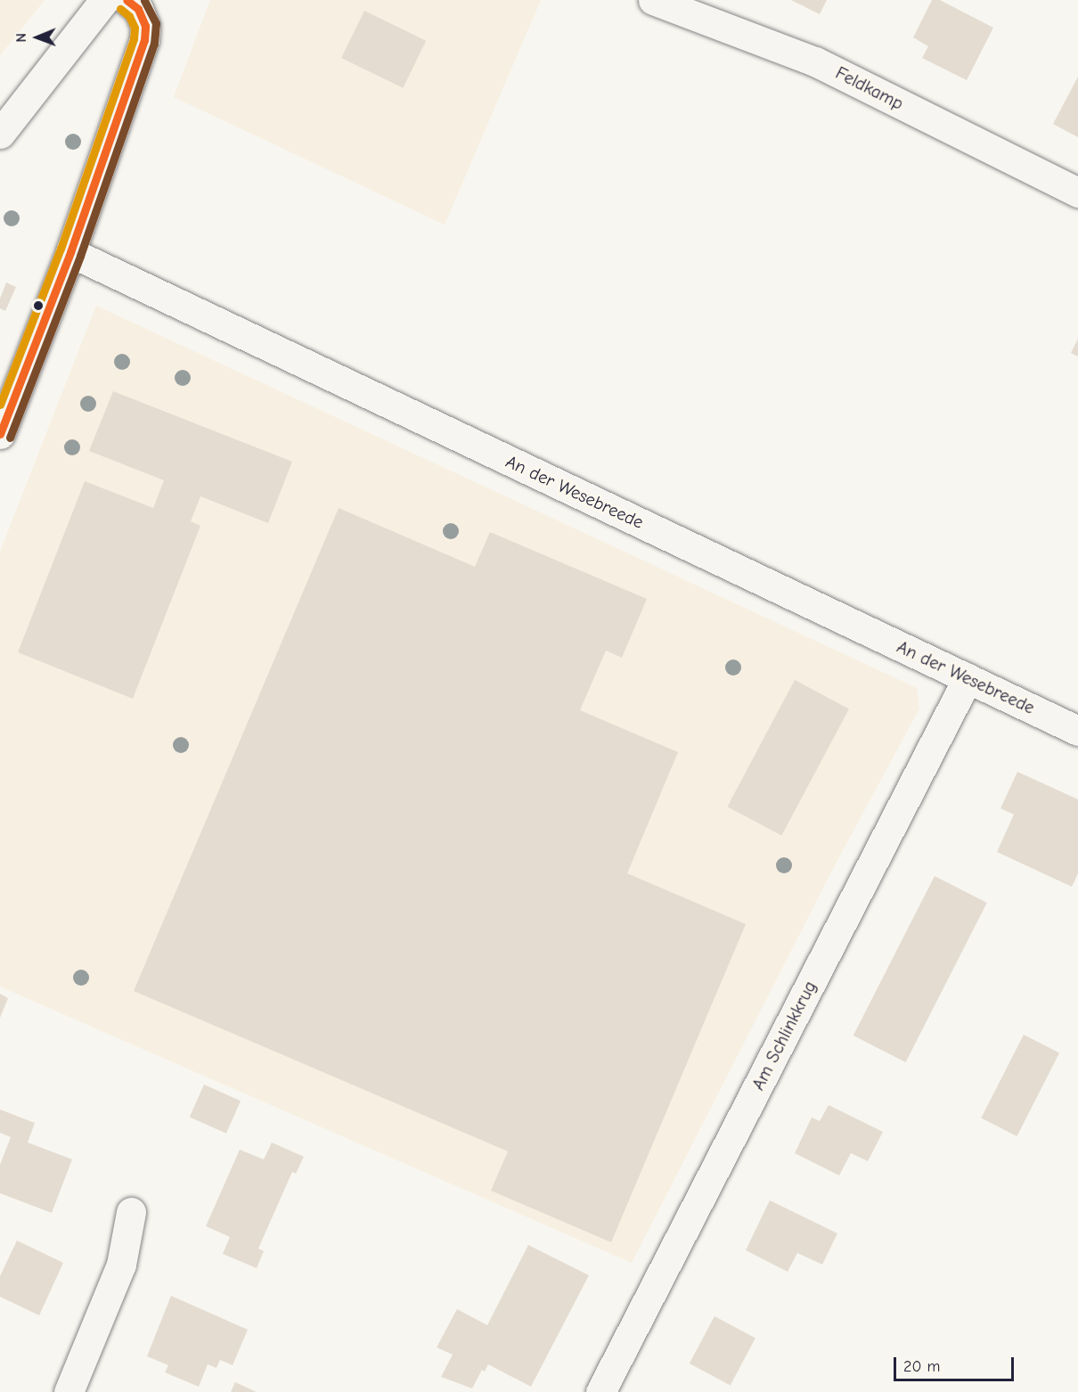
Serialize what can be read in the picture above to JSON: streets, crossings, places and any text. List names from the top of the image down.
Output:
{
  "streets": {
    "street": ["Feldkamp", "An der Wesebreede", "Am Schlinkkrug"]
  },
  "crossings": [
    ["An der Wesebreede", "Am Schlinkkrug"]
  ],
  "scale_bar": "20 m",
  "north": "left"
}
